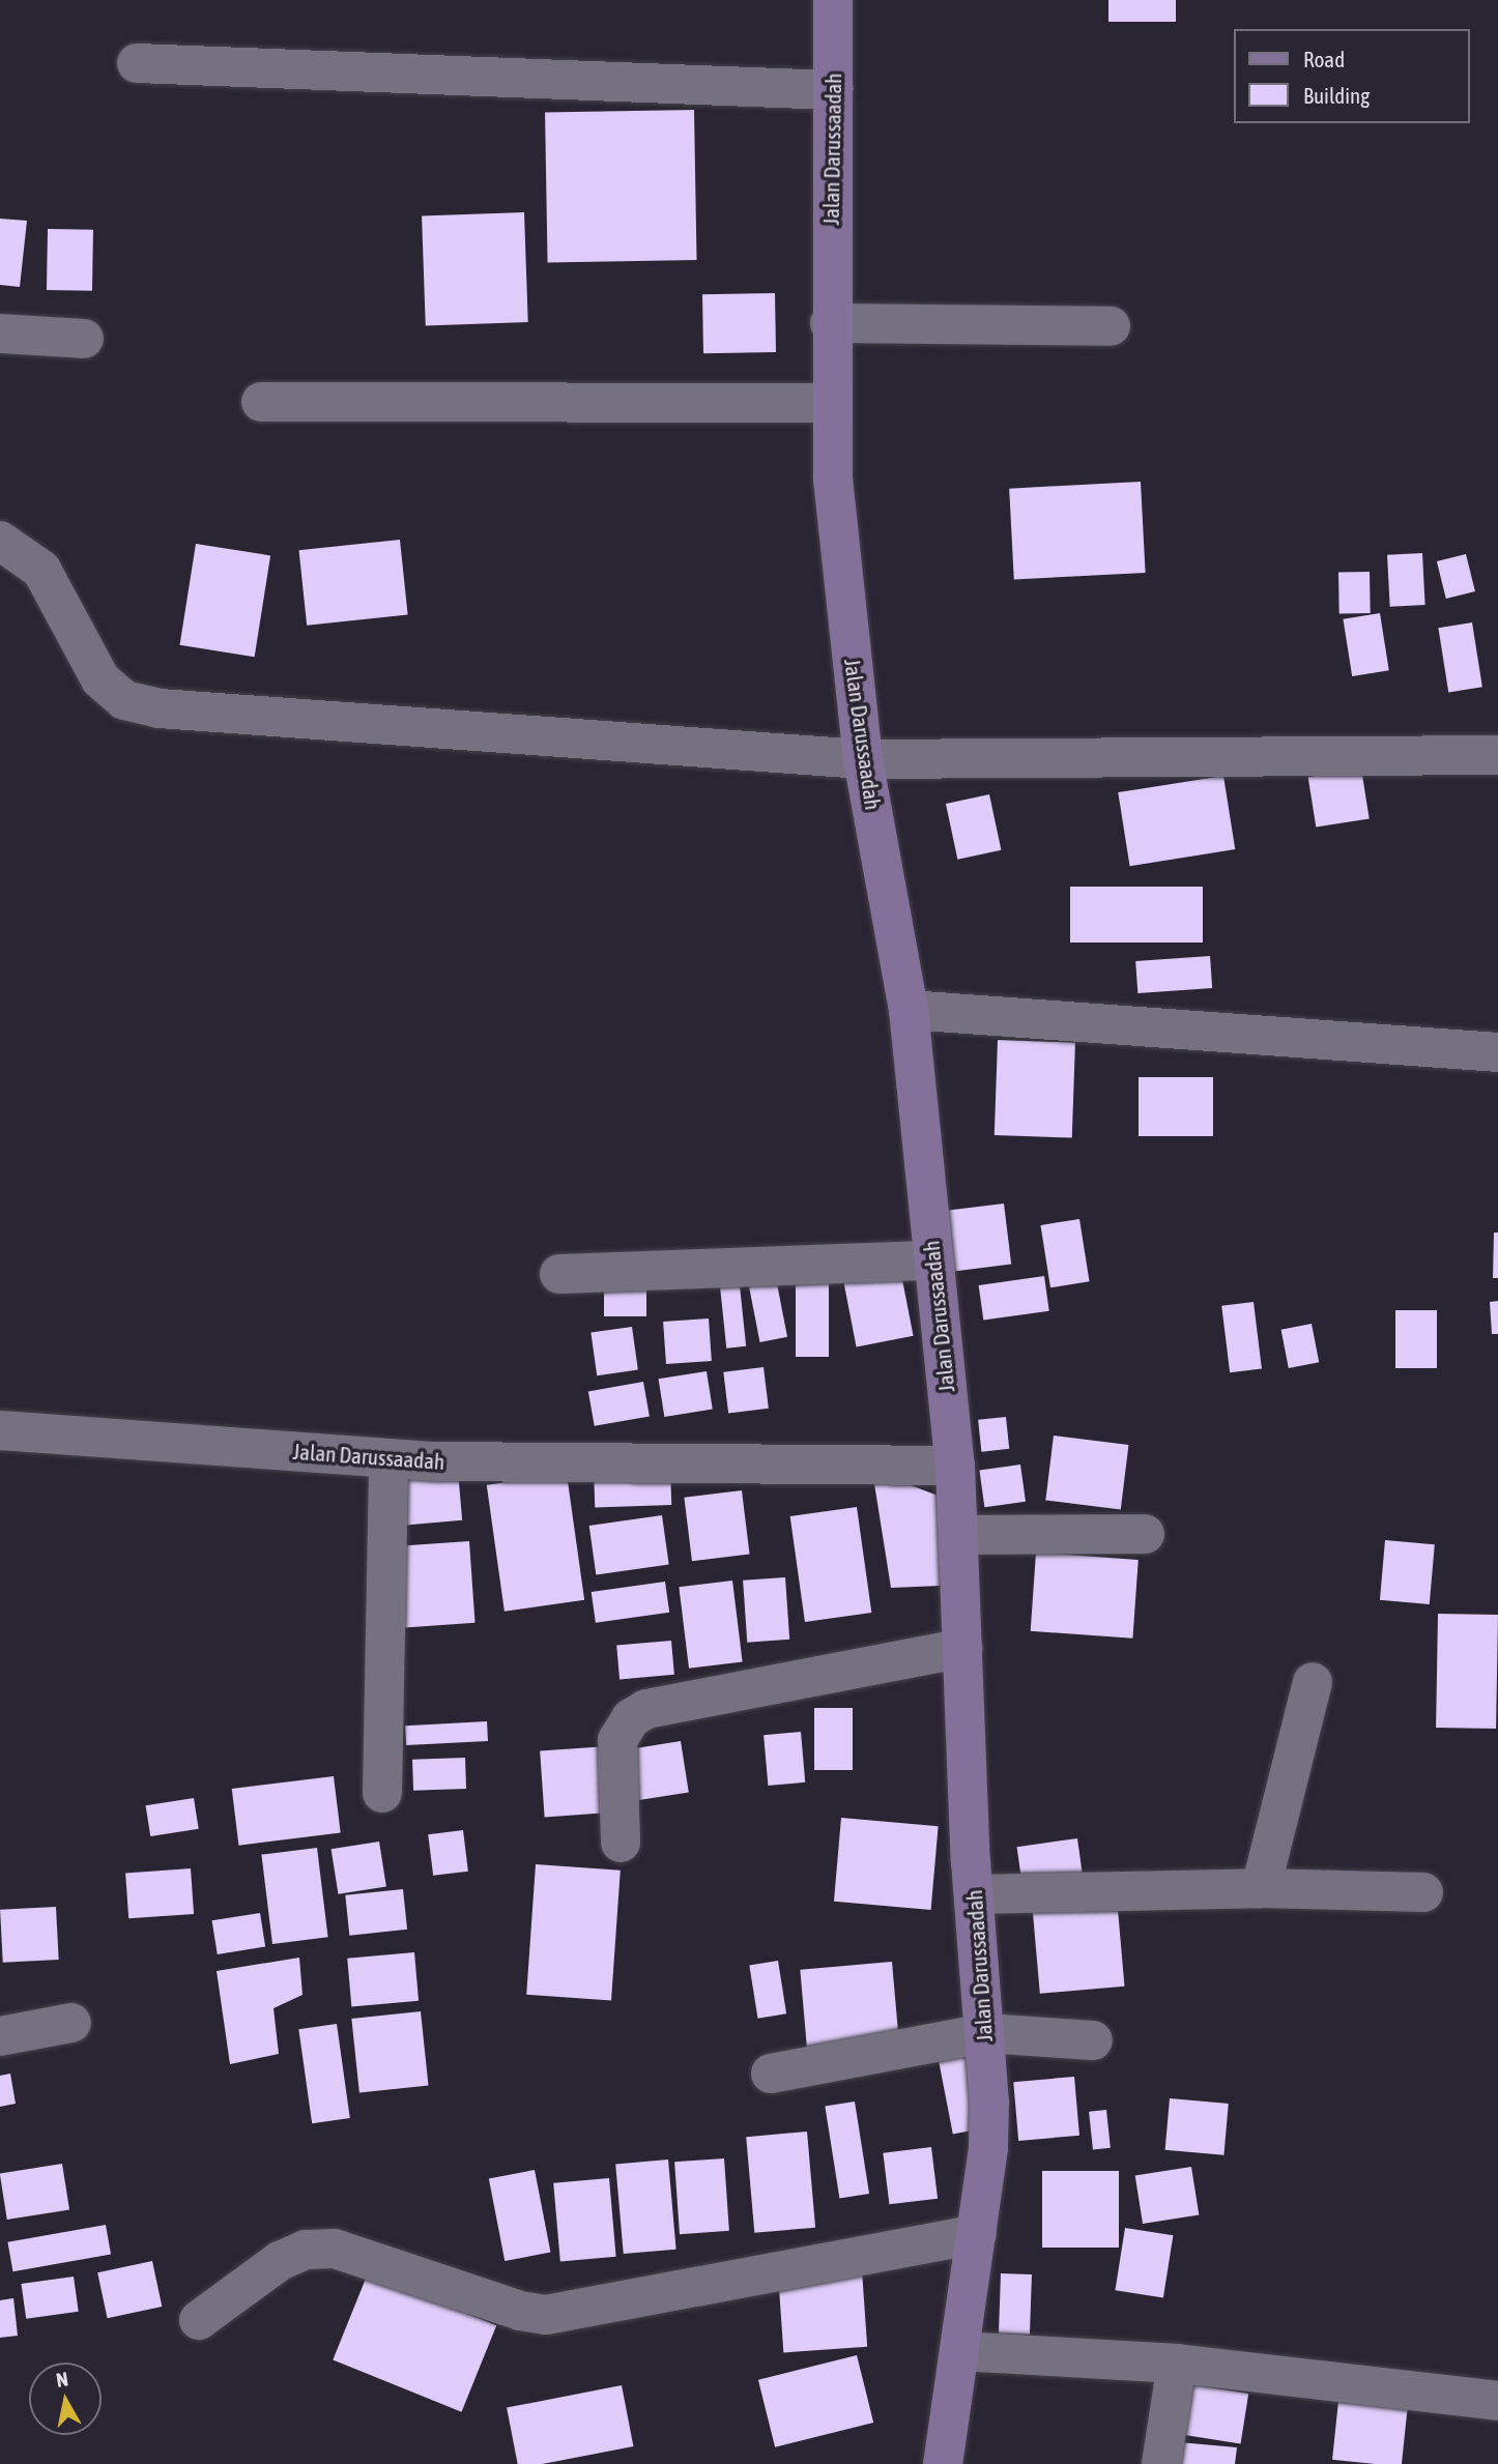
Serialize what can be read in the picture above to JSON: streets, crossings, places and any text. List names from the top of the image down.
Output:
{
  "streets": {
    "street": ["Jalan Darussaadah"]
  },
  "legend": ["Road", "Building"],
  "north": "top"
}
